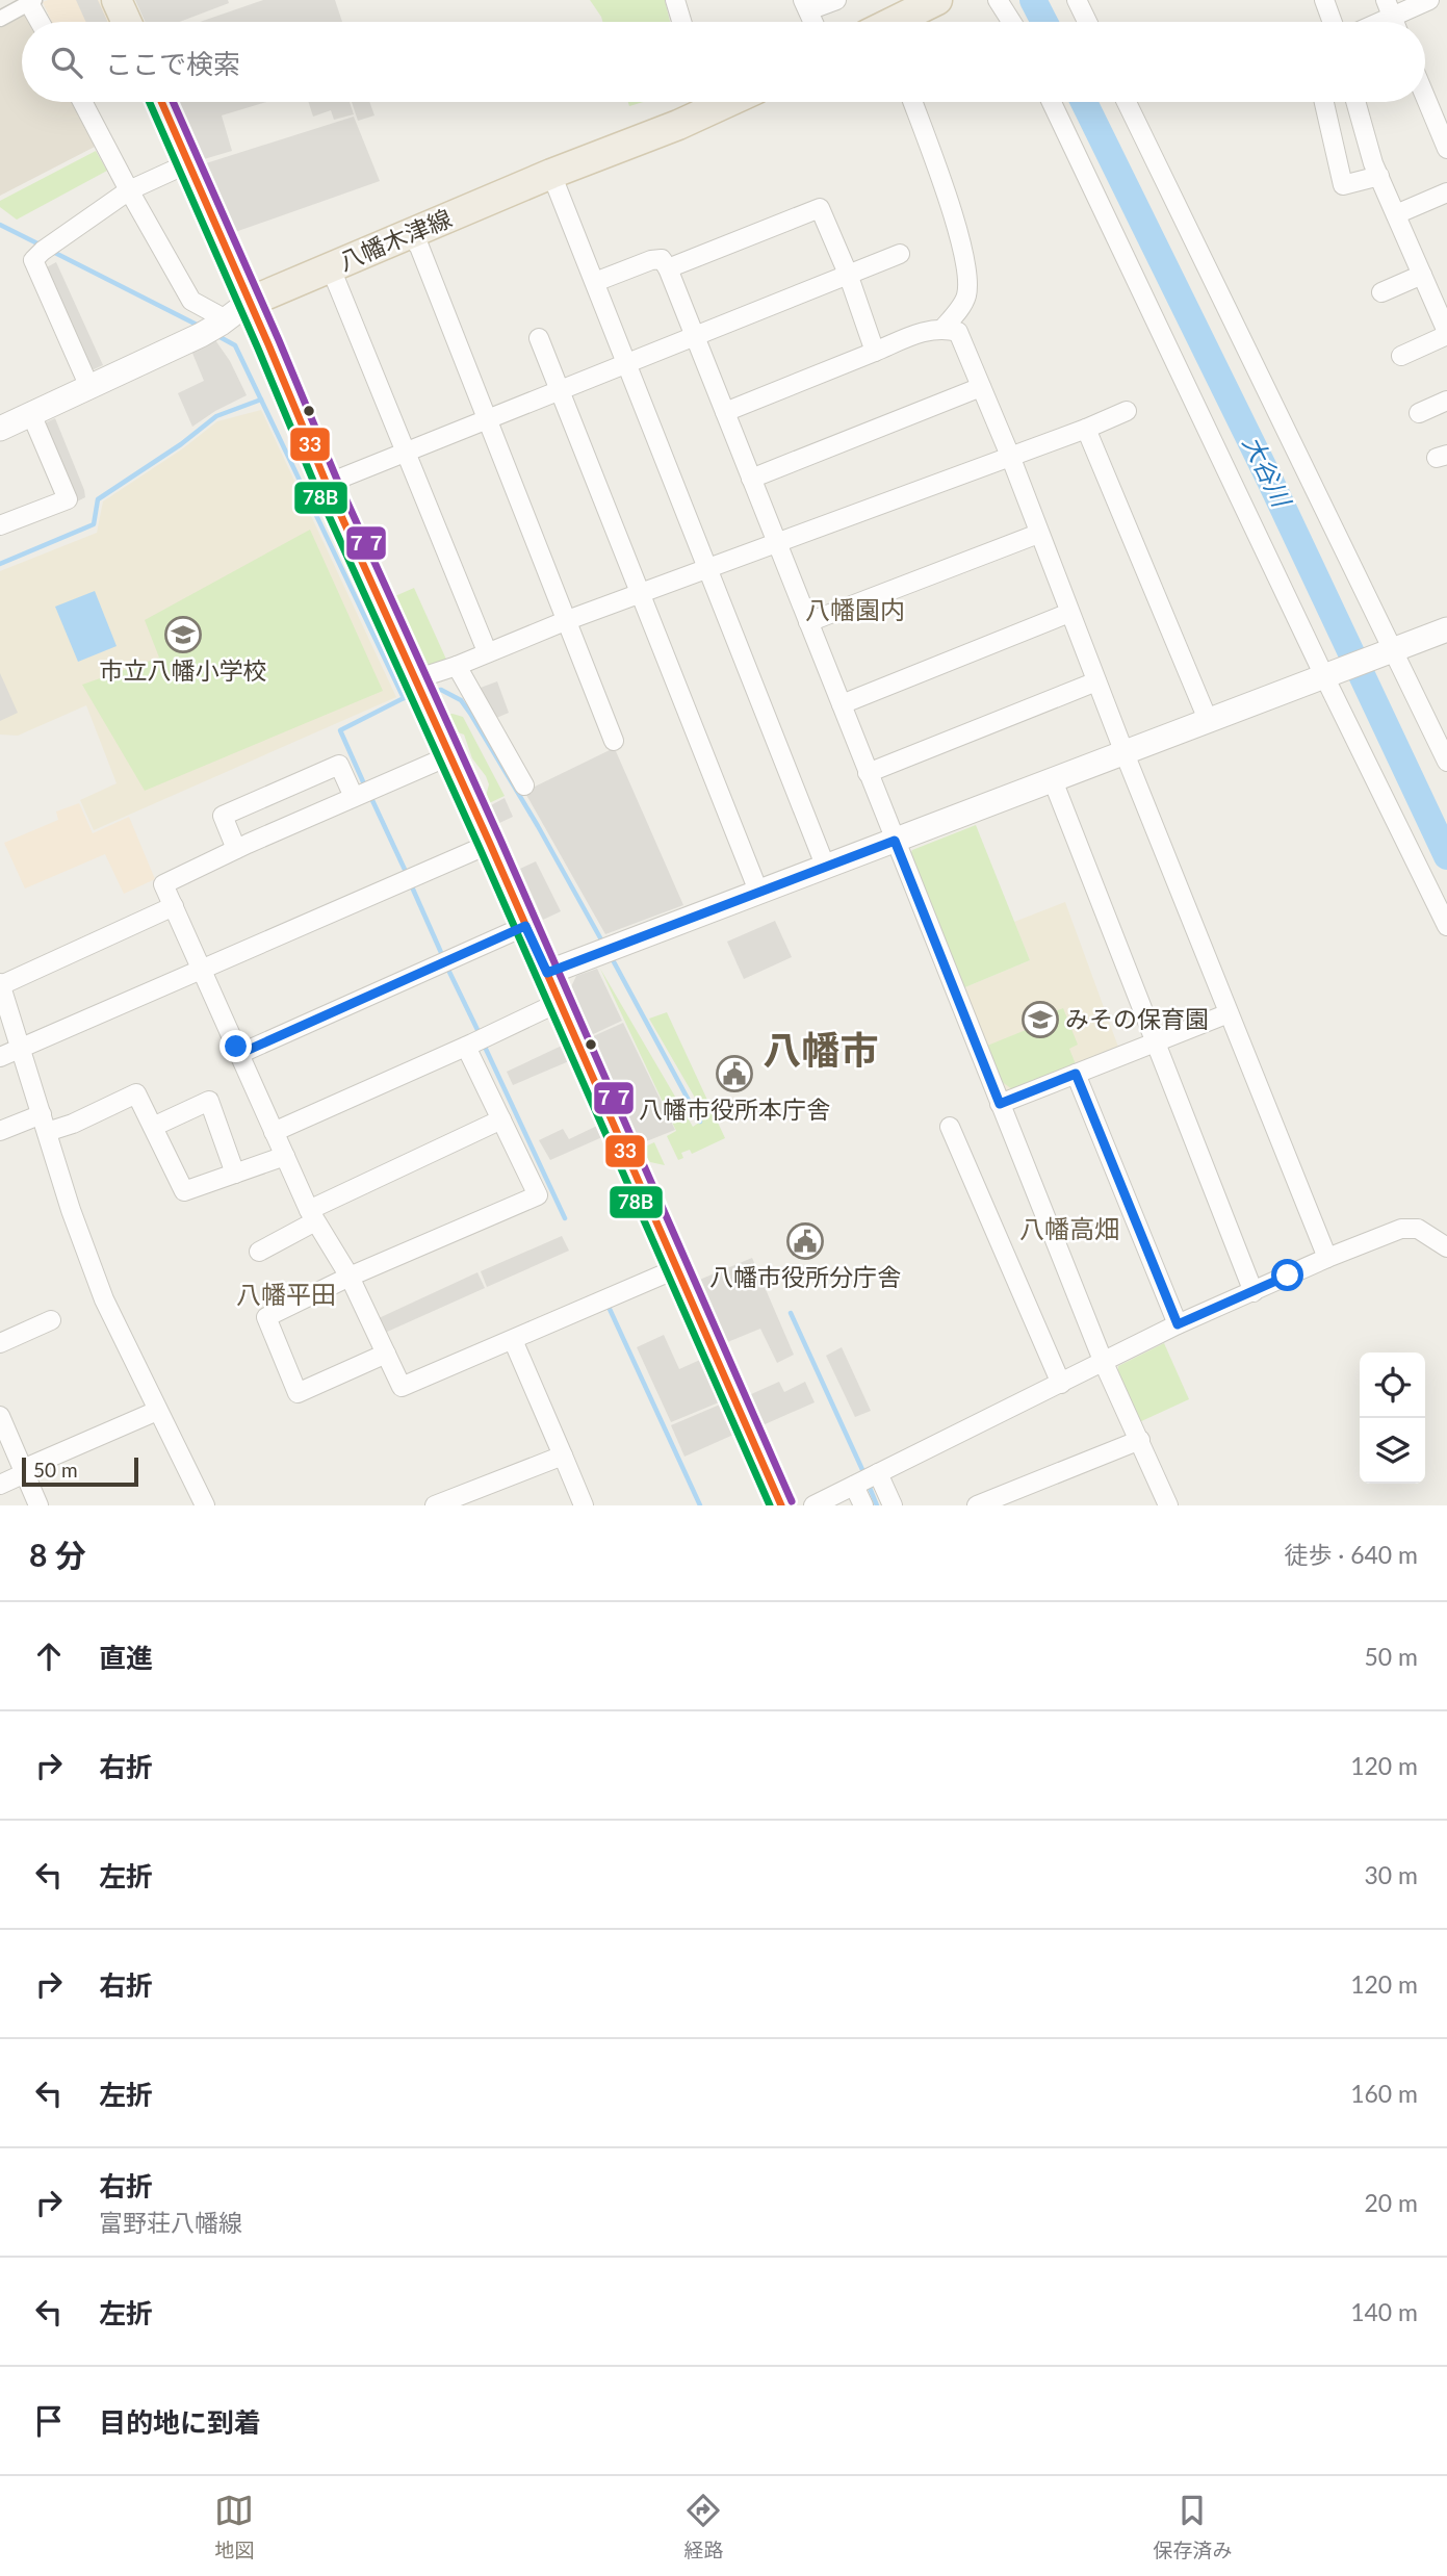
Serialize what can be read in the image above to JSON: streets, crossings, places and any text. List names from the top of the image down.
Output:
{
  "streets": {
    "main road": ["八幡木津線"]
  },
  "districts": [
    "八幡園内",
    "八幡市",
    "八幡高畑",
    "八幡平田"
  ],
  "water": ["大谷川"],
  "places": {
    "school or university": ["市立八幡小学校", "みその保育園"],
    "public building": ["八幡市役所本庁舎", "八幡市役所分庁舎"]
  },
  "lines": ["transit line 33", "transit line 78B", "transit line ７７"],
  "scale_bar": "50 m",
  "page": {
    "search": "ここで検索",
    "scale": "50 m",
    "heading": ["8 分", "徒歩 · 640 m"],
    "list": [
      ["直進", "50 m"],
      ["右折", "120 m"],
      ["左折", "30 m"],
      ["右折", "120 m"],
      ["左折", "160 m"],
      ["右折", "富野荘八幡線", "20 m"],
      ["左折", "140 m"],
      "目的地に到着"
    ],
    "nav": ["地図", "経路", "保存済み"]
  }
}
